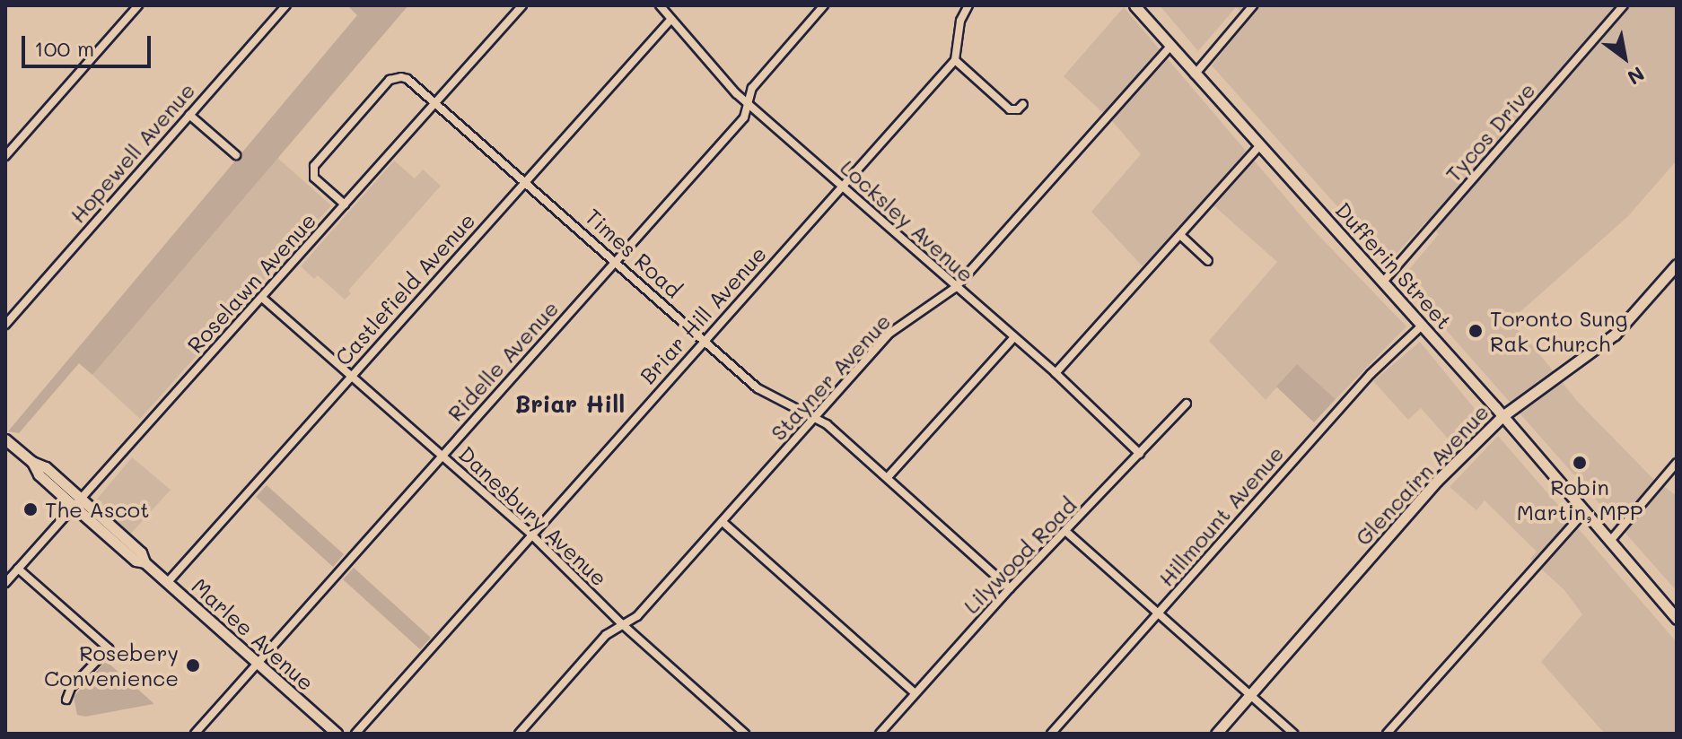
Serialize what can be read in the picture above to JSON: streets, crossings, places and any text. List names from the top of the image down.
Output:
{
  "streets": {
    "street": [
      "Tycos Drive",
      "Hopewell Avenue",
      "Locksley Avenue",
      "Times Road",
      "Dufferin Street",
      "Roselawn Avenue",
      "Castlefield Avenue",
      "Briar Hill Avenue",
      "Ridelle Avenue",
      "Stayner Avenue",
      "Glencairn Avenue",
      "Danesbury Avenue",
      "Hillmount Avenue",
      "Lilywood Road",
      "Marlee Avenue"
    ]
  },
  "crossings": [
    ["Tycos Drive", "Dufferin Street"],
    ["Locksley Avenue", "Castlefield Avenue"],
    ["Locksley Avenue", "Briar Hill Avenue"],
    ["Locksley Avenue", "Ridelle Avenue"],
    ["Locksley Avenue", "Stayner Avenue"],
    ["Locksley Avenue", "Lilywood Road"],
    ["Times Road", "Roselawn Avenue"],
    ["Times Road", "Castlefield Avenue"],
    ["Times Road", "Briar Hill Avenue"],
    ["Times Road", "Ridelle Avenue"],
    ["Times Road", "Stayner Avenue"],
    ["Times Road", "Lilywood Road"],
    ["Dufferin Street", "Stayner Avenue"],
    ["Dufferin Street", "Glencairn Avenue"],
    ["Dufferin Street", "Hillmount Avenue"],
    ["Roselawn Avenue", "Danesbury Avenue"],
    ["Roselawn Avenue", "Marlee Avenue"],
    ["Castlefield Avenue", "Danesbury Avenue"],
    ["Castlefield Avenue", "Marlee Avenue"],
    ["Briar Hill Avenue", "Danesbury Avenue"],
    ["Ridelle Avenue", "Danesbury Avenue"],
    ["Ridelle Avenue", "Marlee Avenue"],
    ["Stayner Avenue", "Danesbury Avenue"]
  ],
  "districts": ["Briar Hill"],
  "places": [
    "Toronto Sung Rak Church",
    "Robin Martin, MPP",
    "The Ascot",
    "Rosebery Convenience"
  ],
  "scale_bar": "100 m",
  "north": "bottom right"
}
